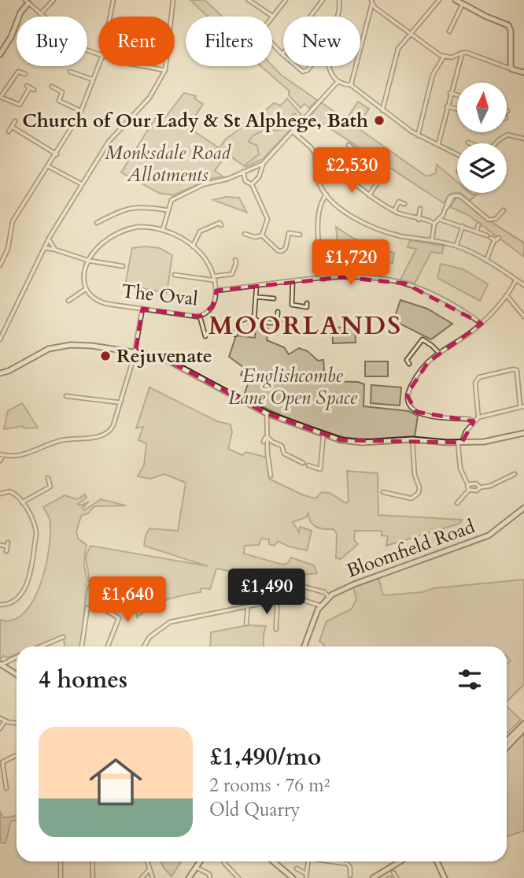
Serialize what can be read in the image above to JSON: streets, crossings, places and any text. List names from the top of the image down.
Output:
{
  "streets": {
    "street": ["The Oval", "Bloomfield Road"]
  },
  "districts": ["MOORLANDS"],
  "parks": ["Monksdale Road Allotments", "Englishcombe Lane Open Space"],
  "places": ["Church of Our Lady & St Alphege, Bath", "Rejuvenate"],
  "north": "top",
  "page": {
    "chip": [
      "Buy",
      "Rent",
      "Filters",
      "New"
    ],
    "price": [
      "£2,530",
      "£1,720",
      "£1,490",
      "£1,640"
    ],
    "heading": "4 homes",
    "list": [
      {
        "name": "£1,490/mo",
        "note": "2 rooms · 76 m² · Old Quarry"
      }
    ]
  }
}
